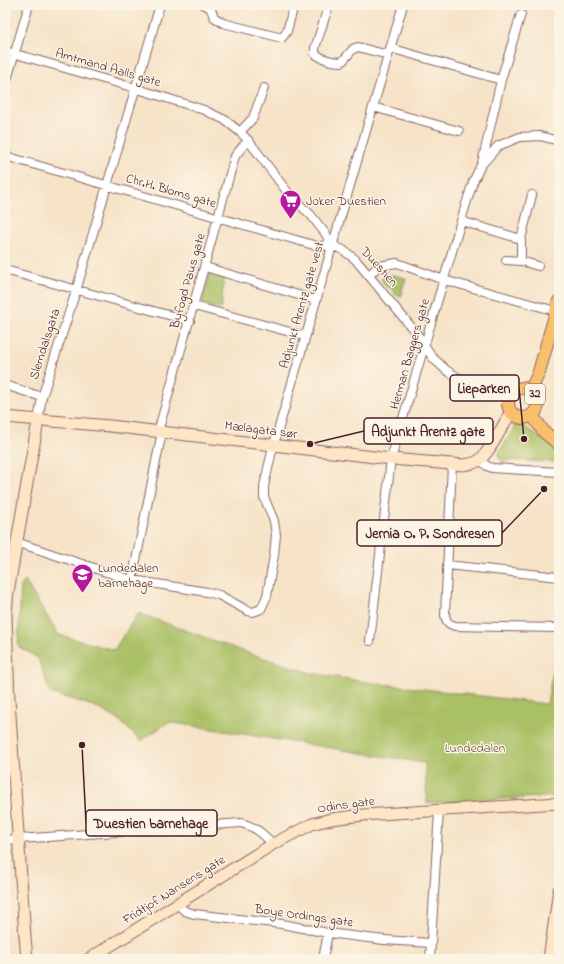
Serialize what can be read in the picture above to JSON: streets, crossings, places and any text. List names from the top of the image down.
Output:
{
  "streets": {
    "main road": ["32"],
    "street": [
      "Amtmand Aalls gate",
      "Chr.H. Bloms gate",
      "Duestien",
      "Byfogd Paus gate",
      "Adjunkt Arentz gate vest",
      "Slemdalsgata",
      "Herman Baggers gate",
      "Mælagata sør",
      "Odins gate",
      "Fridtjof Nansens gate",
      "Boye Ordings gate"
    ]
  },
  "crossings": [
    ["Amtmand Aalls gate", "Duestien"],
    ["Amtmand Aalls gate", "Slemdalsgata"],
    ["Chr.H. Bloms gate", "Duestien"],
    ["Chr.H. Bloms gate", "Byfogd Paus gate"],
    ["Chr.H. Bloms gate", "Adjunkt Arentz gate vest"],
    ["Chr.H. Bloms gate", "Slemdalsgata"],
    ["Duestien", "Byfogd Paus gate"],
    ["Duestien", "Adjunkt Arentz gate vest"],
    ["Duestien", "Herman Baggers gate"],
    ["Duestien", "32"],
    ["Byfogd Paus gate", "Adjunkt Arentz gate vest"],
    ["Byfogd Paus gate", "Mælagata sør"],
    ["Adjunkt Arentz gate vest", "Mælagata sør"],
    ["Slemdalsgata", "Mælagata sør"],
    ["Herman Baggers gate", "Mælagata sør"],
    ["Odins gate", "Fridtjof Nansens gate"],
    ["Fridtjof Nansens gate", "Boye Ordings gate"]
  ],
  "parks": ["Lundedalen"],
  "places": {
    "supermarket": ["Joker Duestien"],
    "other": [
      "Lieparken",
      "Adjunkt Arentz gate",
      "Jernia O. P. Sondresen",
      "Duestien barnehage"
    ],
    "school or university": ["Lundedalen barnehage"]
  }
}
